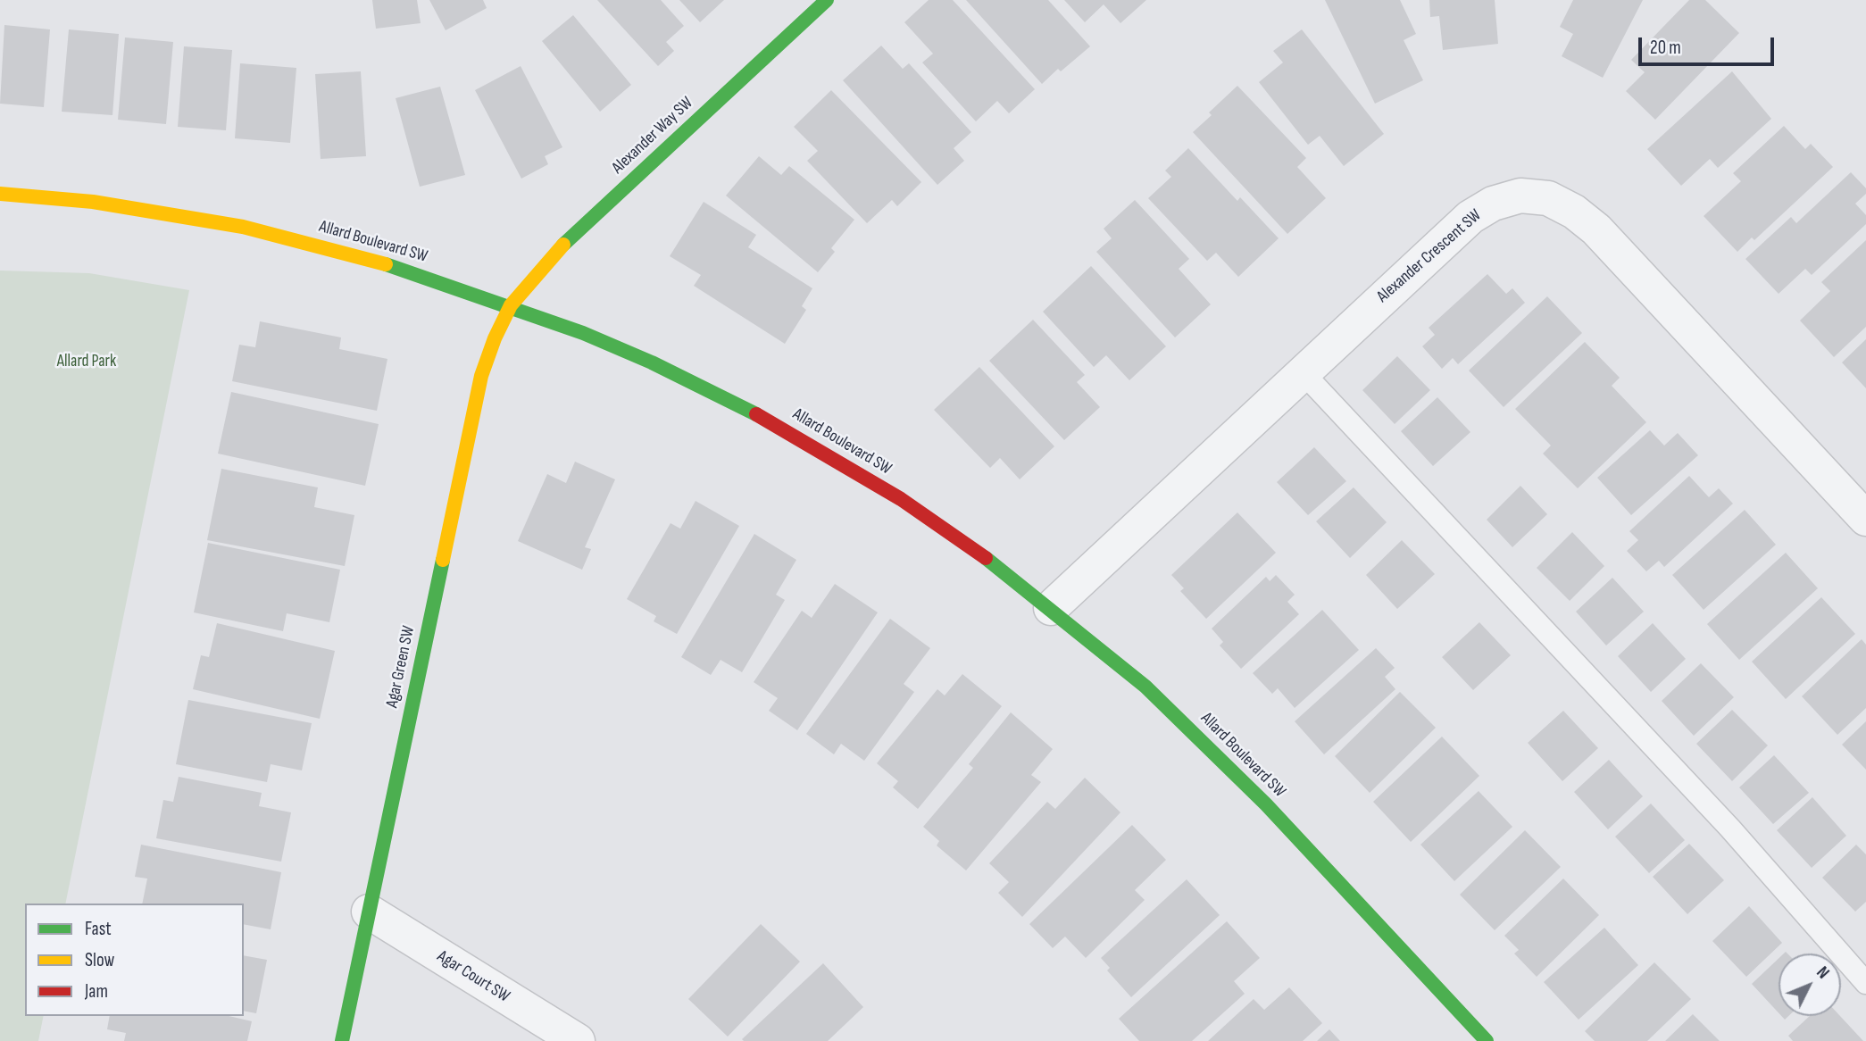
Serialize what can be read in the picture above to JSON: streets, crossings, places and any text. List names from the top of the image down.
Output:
{
  "streets": {
    "street": [
      "Alexander Way SW",
      "Allard Boulevard SW",
      "Alexander Crescent SW",
      "Agar Green SW",
      "Agar Court SW"
    ]
  },
  "crossings": [
    ["Alexander Way SW", "Allard Boulevard SW"],
    ["Alexander Way SW", "Agar Green SW"],
    ["Allard Boulevard SW", "Alexander Crescent SW"],
    ["Allard Boulevard SW", "Agar Green SW"],
    ["Agar Green SW", "Agar Court SW"]
  ],
  "parks": ["Allard Park"],
  "legend": ["Fast", "Slow", "Jam"],
  "scale_bar": "20 m",
  "north": "top right"
}
